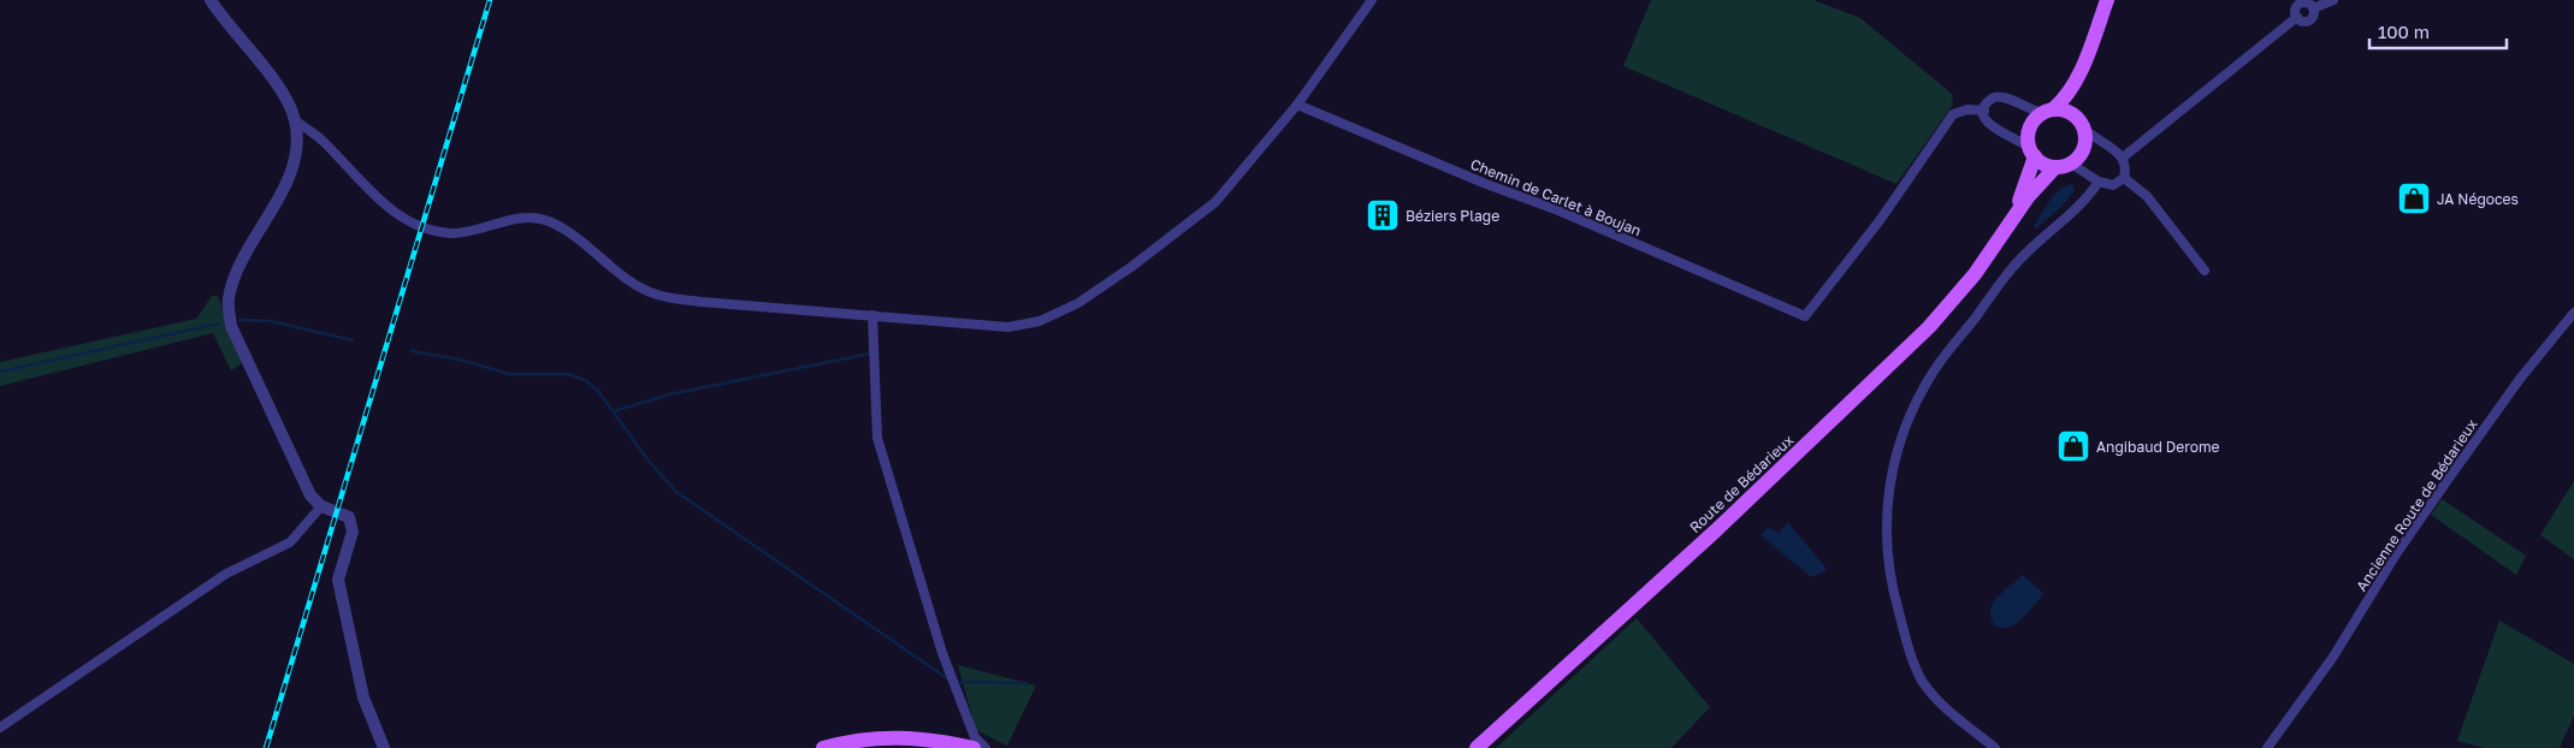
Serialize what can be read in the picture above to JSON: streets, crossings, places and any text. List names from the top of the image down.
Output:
{
  "streets": {
    "main road": ["Route de Bédarieux"],
    "street": ["Chemin de Carlet à Boujan", "Ancienne Route de Bédarieux"]
  },
  "places": {
    "shop": ["JA Négoces", "Angibaud Derome"],
    "building": ["Béziers Plage"]
  },
  "scale_bar": "100 m"
}
